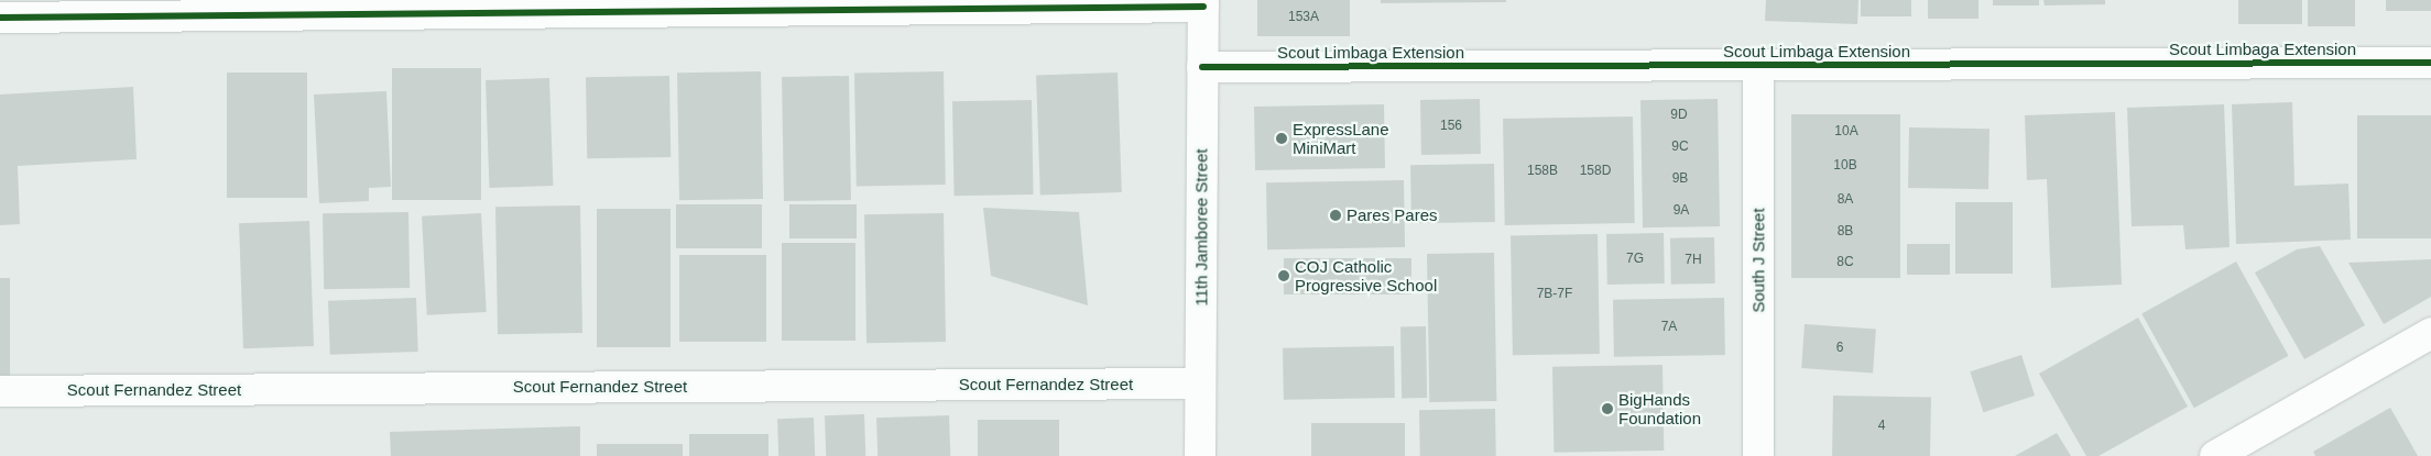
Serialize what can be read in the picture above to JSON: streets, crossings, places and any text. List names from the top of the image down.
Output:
{
  "streets": {
    "street": [
      "Scout Limbaga Extension",
      "11th Jamboree Street",
      "South J Street",
      "Scout Fernandez Street"
    ]
  },
  "crossings": [
    ["Scout Limbaga Extension", "11th Jamboree Street"],
    ["Scout Limbaga Extension", "South J Street"],
    ["11th Jamboree Street", "Scout Fernandez Street"]
  ],
  "places": [
    "ExpressLane MiniMart",
    "Pares Pares",
    "COJ Catholic Progressive School",
    "BigHands Foundation"
  ],
  "house_numbers": [
    "153A",
    "9D",
    "156",
    "10A",
    "9C",
    "10B",
    "158B",
    "158D",
    "9B",
    "8A",
    "9A",
    "8B",
    "7G",
    "7H",
    "8C",
    "7B-7F",
    "7A",
    "6",
    "4"
  ]
}
